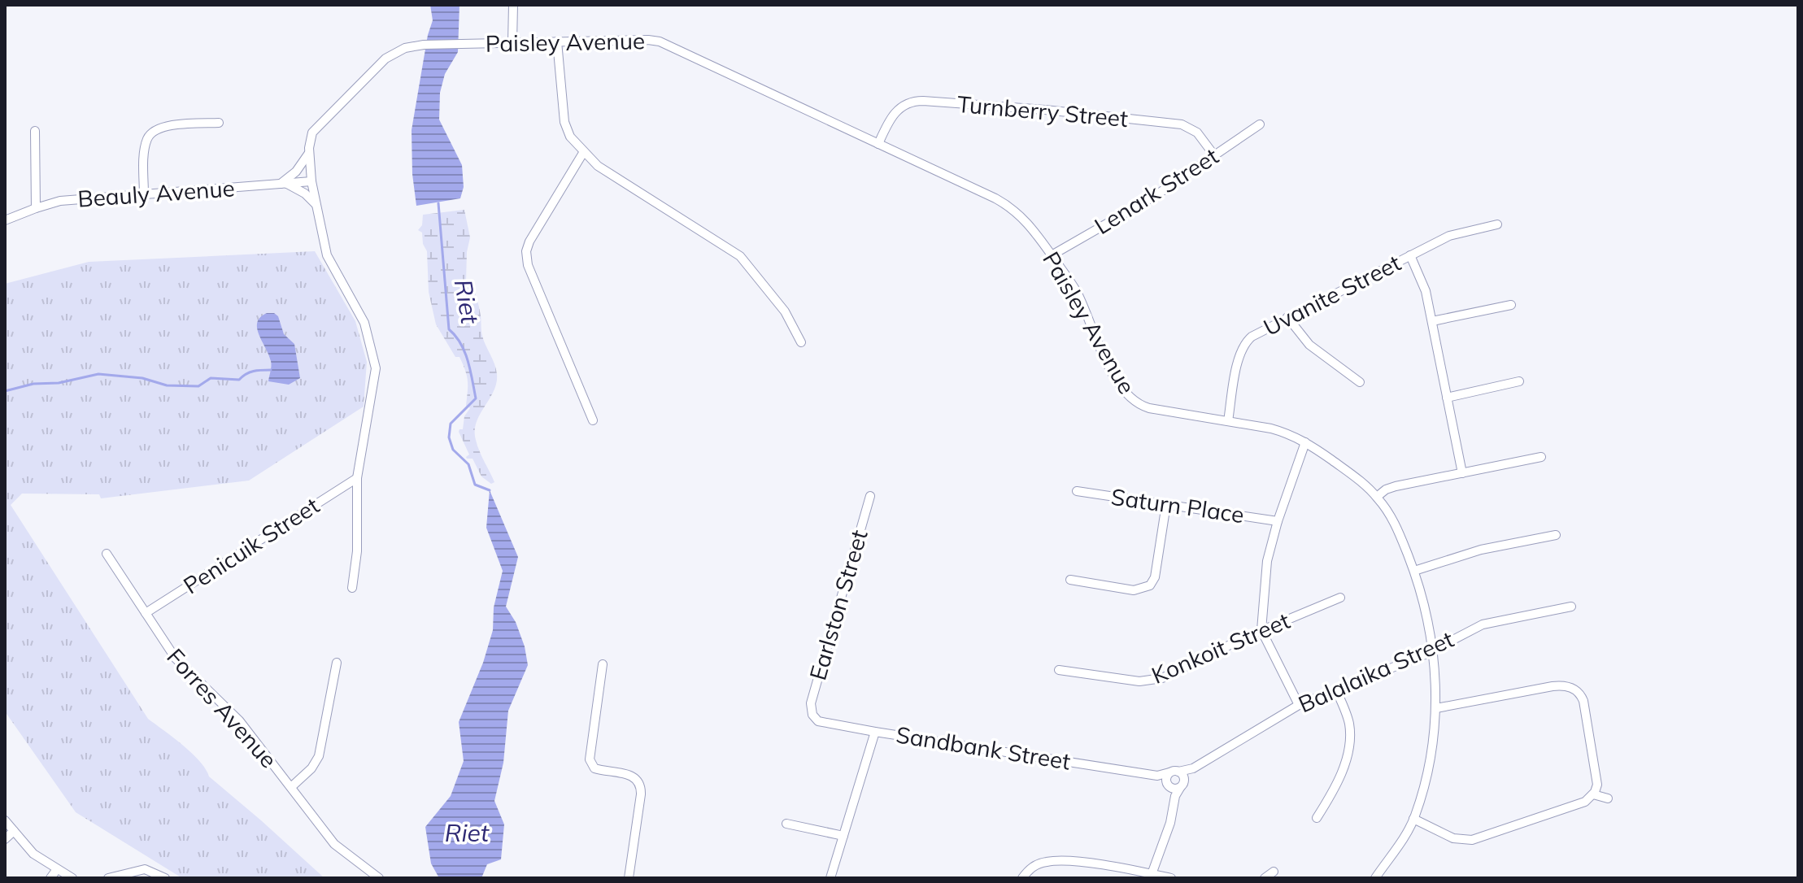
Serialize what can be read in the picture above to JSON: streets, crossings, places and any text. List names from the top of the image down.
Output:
{
  "streets": {
    "street": [
      "Paisley Avenue",
      "Turnberry Street",
      "Lenark Street",
      "Beauly Avenue",
      "Uvanite Street",
      "Saturn Place",
      "Penicuik Street",
      "Earlston Street",
      "Konkoit Street",
      "Balalaika Street",
      "Forres Avenue",
      "Sandbank Street"
    ]
  },
  "crossings": [
    ["Paisley Avenue", "Turnberry Street"],
    ["Paisley Avenue", "Lenark Street"],
    ["Paisley Avenue", "Beauly Avenue"],
    ["Paisley Avenue", "Uvanite Street"],
    ["Paisley Avenue", "Penicuik Street"],
    ["Paisley Avenue", "Balalaika Street"],
    ["Turnberry Street", "Lenark Street"],
    ["Penicuik Street", "Forres Avenue"],
    ["Earlston Street", "Sandbank Street"],
    ["Balalaika Street", "Sandbank Street"]
  ],
  "water": ["Riet"]
}
